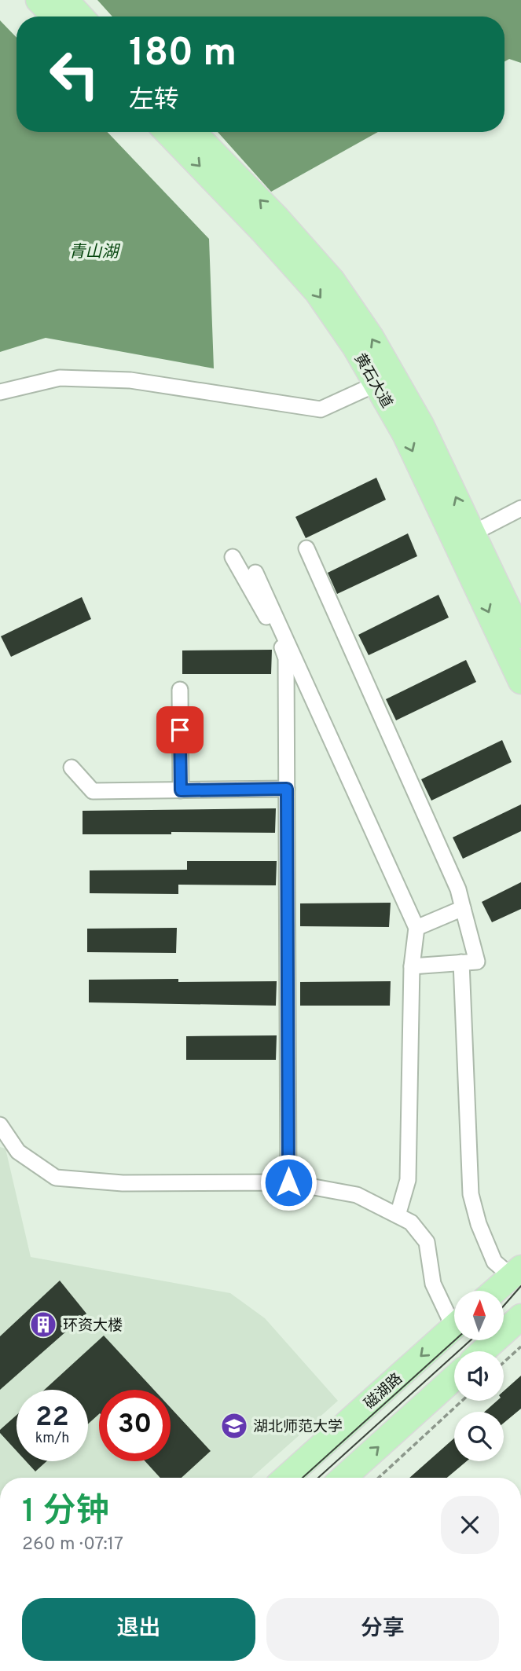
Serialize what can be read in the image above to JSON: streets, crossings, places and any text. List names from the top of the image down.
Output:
{
  "streets": {
    "main road": ["黄石大道", "磁湖路"]
  },
  "water": ["青山湖"],
  "places": {
    "building": ["环资大楼"],
    "school or university": ["湖北师范大学"]
  },
  "north": "top",
  "page": {
    "turn": ["180 m", "左转"],
    "speed": "22 km/h",
    "limit": "30",
    "heading": ["1 分钟", "260 m · 07:17"],
    "buttons": ["退出", "分享"]
  }
}
